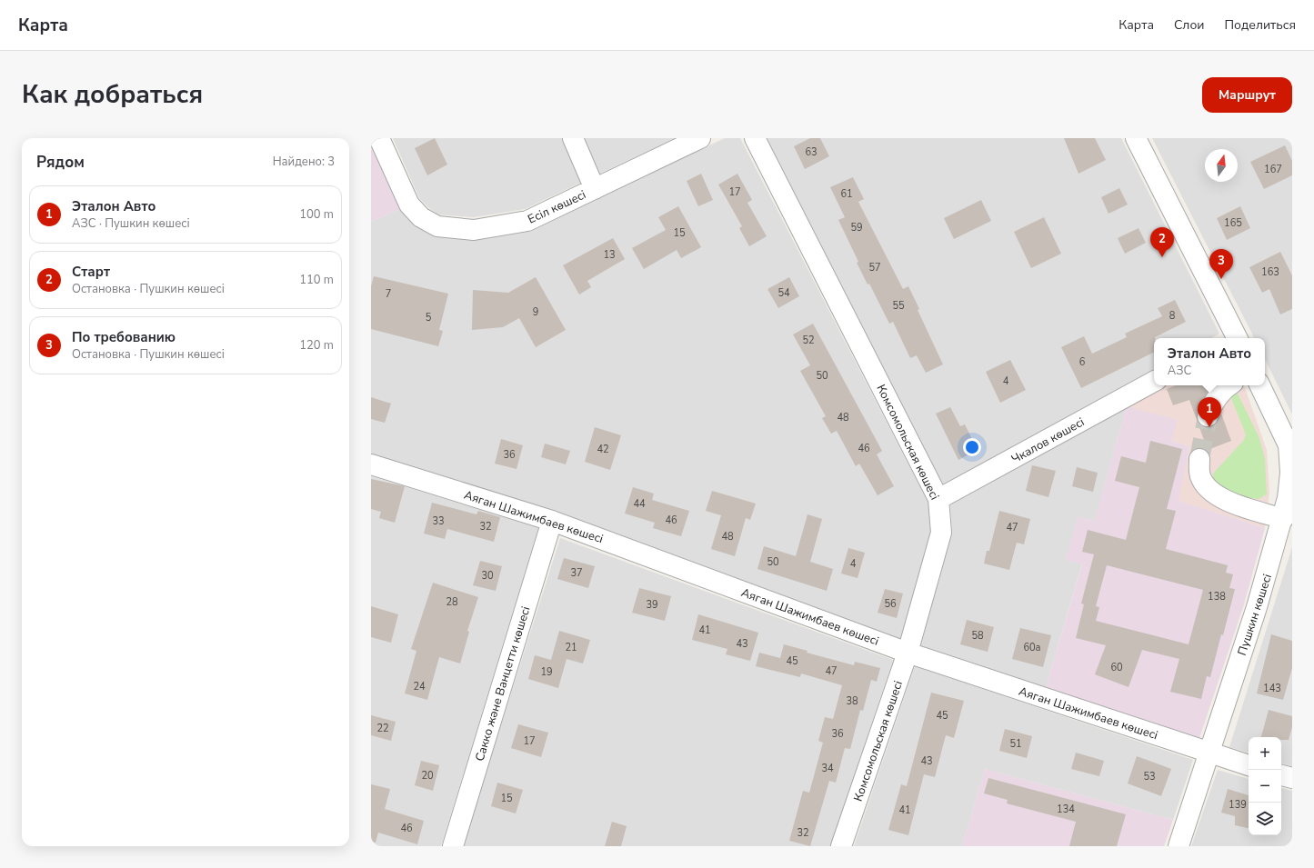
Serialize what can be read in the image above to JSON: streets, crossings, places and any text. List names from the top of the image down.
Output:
{
  "streets": {
    "street": [
      "Есіл көшесі",
      "Чкалов көшесі",
      "Комсомольская көшесі",
      "Аяган Шажимбаев көшесі",
      "Пушкин көшесі",
      "Сакко және Ванцетти көшесі"
    ]
  },
  "crossings": [
    ["Чкалов көшесі", "Комсомольская көшесі"],
    ["Комсомольская көшесі", "Аяган Шажимбаев көшесі"],
    ["Аяган Шажимбаев көшесі", "Пушкин көшесі"],
    ["Аяган Шажимбаев көшесі", "Сакко және Ванцетти көшесі"]
  ],
  "house_numbers": [
    "63",
    "167",
    "17",
    "61",
    "165",
    "59",
    "15",
    "13",
    "57",
    "163",
    "54",
    "7",
    "55",
    "9",
    "8",
    "5",
    "52",
    "6",
    "50",
    "4",
    "48",
    "46",
    "42",
    "36",
    "44",
    "46",
    "33",
    "32",
    "47",
    "48",
    "50",
    "4",
    "37",
    "30",
    "138",
    "28",
    "56",
    "39",
    "41",
    "58",
    "43",
    "21",
    "60а",
    "45",
    "60",
    "47",
    "19",
    "24",
    "143",
    "38",
    "45",
    "22",
    "36",
    "17",
    "51",
    "43",
    "34",
    "20",
    "53",
    "15",
    "139",
    "134",
    "41",
    "46",
    "32"
  ],
  "north": "top",
  "page": {
    "header": "Карта",
    "nav": ["Карта", "Слои", "Поделиться"],
    "title": "Как добраться",
    "buttons": "Маршрут",
    "heading": ["Рядом", "Найдено: 3"],
    "list": [
      {
        "mark": "1",
        "name": "Эталон Авто",
        "note": "АЗС · Пушкин көшесі",
        "value": "100 m"
      },
      {
        "mark": "2",
        "name": "Старт",
        "note": "Остановка · Пушкин көшесі",
        "value": "110 m"
      },
      {
        "mark": "3",
        "name": "По требованию",
        "note": "Остановка · Пушкин көшесі",
        "value": "120 m"
      }
    ],
    "pins": ["2", "3", "1"],
    "popup": ["Эталон Авто", "АЗС"],
    "map_buttons": ["+", "−"]
  }
}
